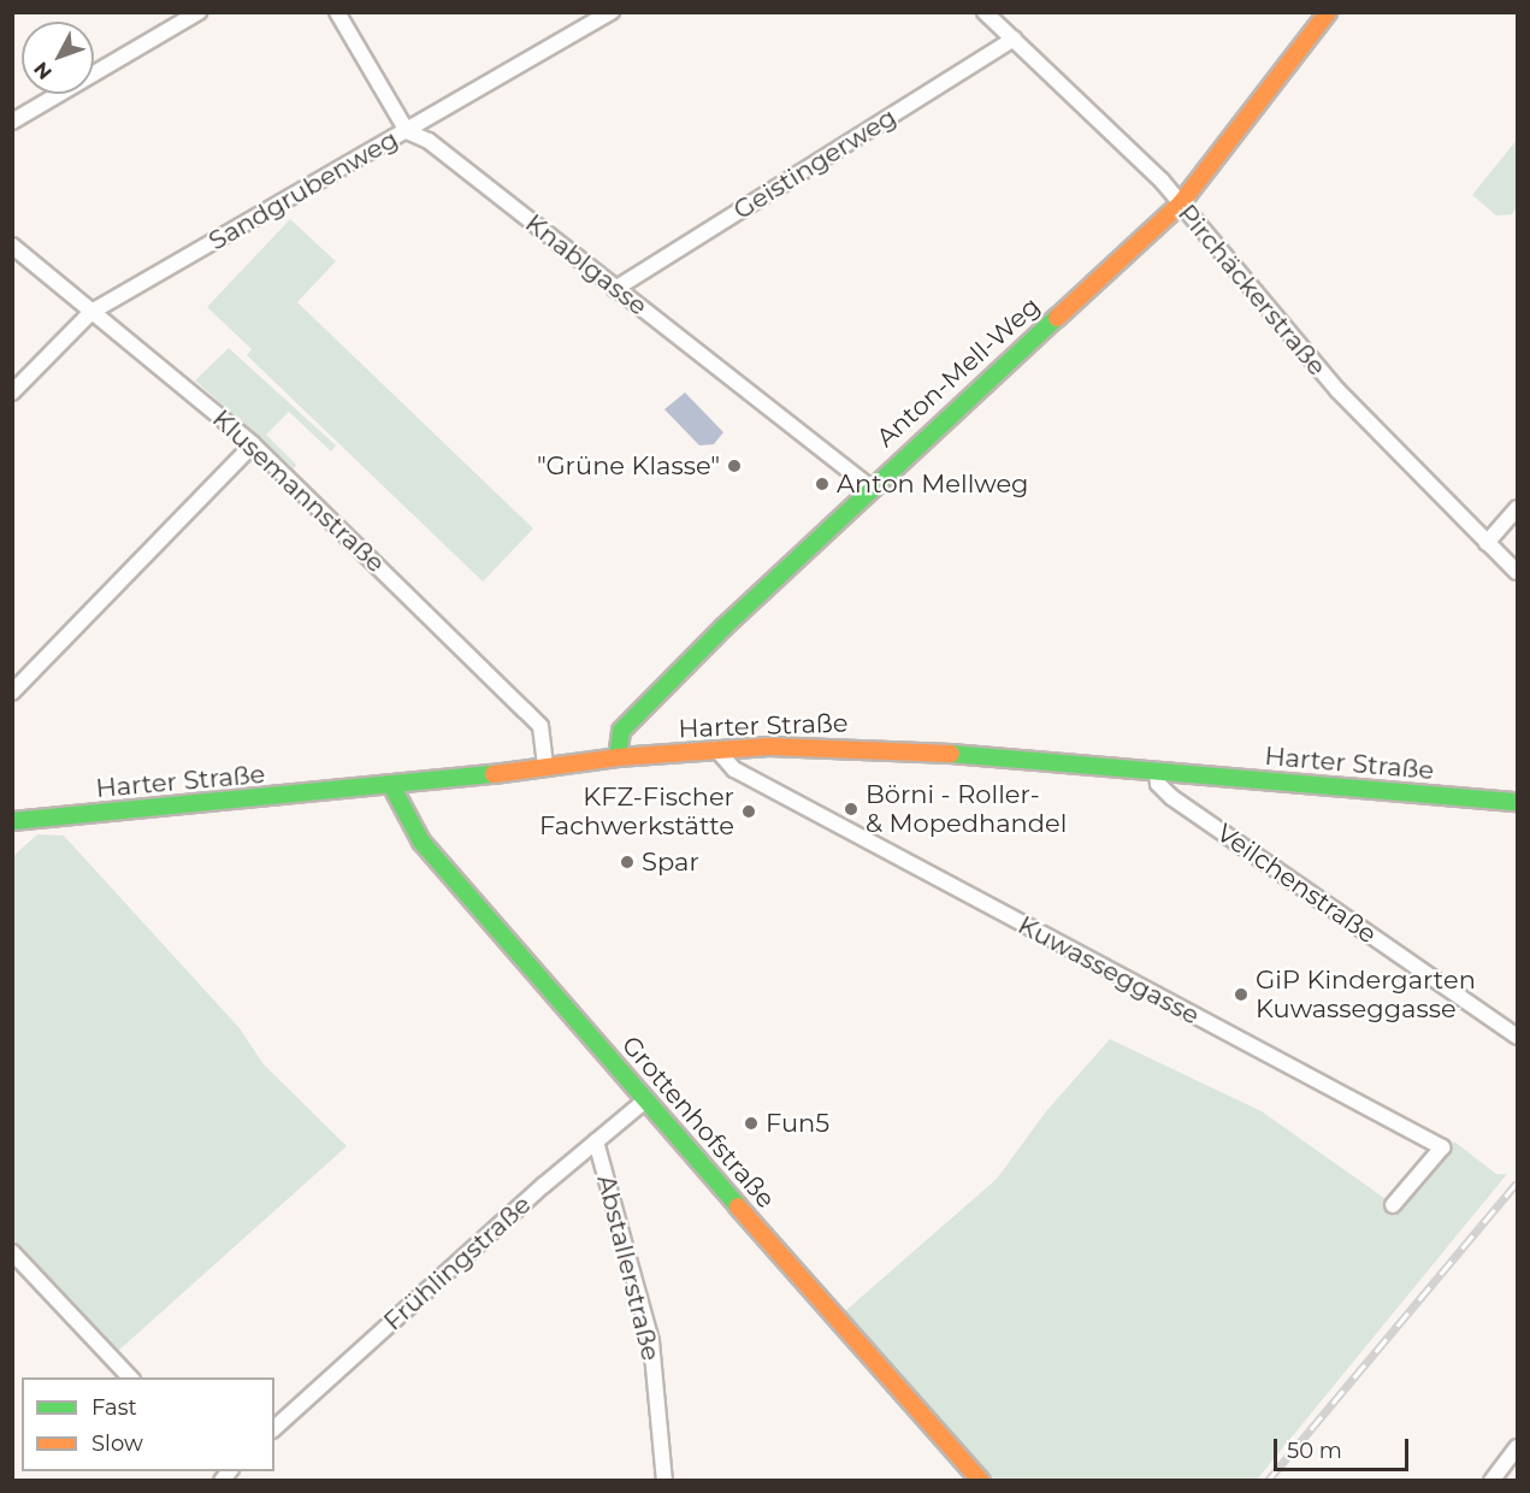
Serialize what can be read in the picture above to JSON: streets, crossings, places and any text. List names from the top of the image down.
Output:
{
  "streets": {
    "main road": ["Anton-Mell-Weg", "Harter Straße", "Grottenhofstraße"],
    "street": [
      "Geistingerweg",
      "Sandgrubenweg",
      "Knablgasse",
      "Pirchäckerstraße",
      "Klusemannstraße",
      "Veilchenstraße",
      "Kuwasseggasse",
      "Frühlingstraße",
      "Abstallerstraße"
    ]
  },
  "crossings": [
    ["Geistingerweg", "Knablgasse"],
    ["Geistingerweg", "Pirchäckerstraße"],
    ["Sandgrubenweg", "Knablgasse"],
    ["Sandgrubenweg", "Klusemannstraße"],
    ["Knablgasse", "Anton-Mell-Weg"],
    ["Pirchäckerstraße", "Anton-Mell-Weg"],
    ["Anton-Mell-Weg", "Harter Straße"],
    ["Klusemannstraße", "Harter Straße"],
    ["Harter Straße", "Veilchenstraße"],
    ["Harter Straße", "Kuwasseggasse"],
    ["Harter Straße", "Grottenhofstraße"],
    ["Grottenhofstraße", "Frühlingstraße"],
    ["Frühlingstraße", "Abstallerstraße"]
  ],
  "places": [
    "\"Grüne Klasse\"",
    "Anton Mellweg",
    "Börni - Roller- & Mopedhandel",
    "KFZ-Fischer Fachwerkstätte",
    "Spar",
    "GiP Kindergarten Kuwasseggasse",
    "Fun5"
  ],
  "legend": ["Fast", "Slow"],
  "scale_bar": "50 m",
  "north": "bottom left"
}
